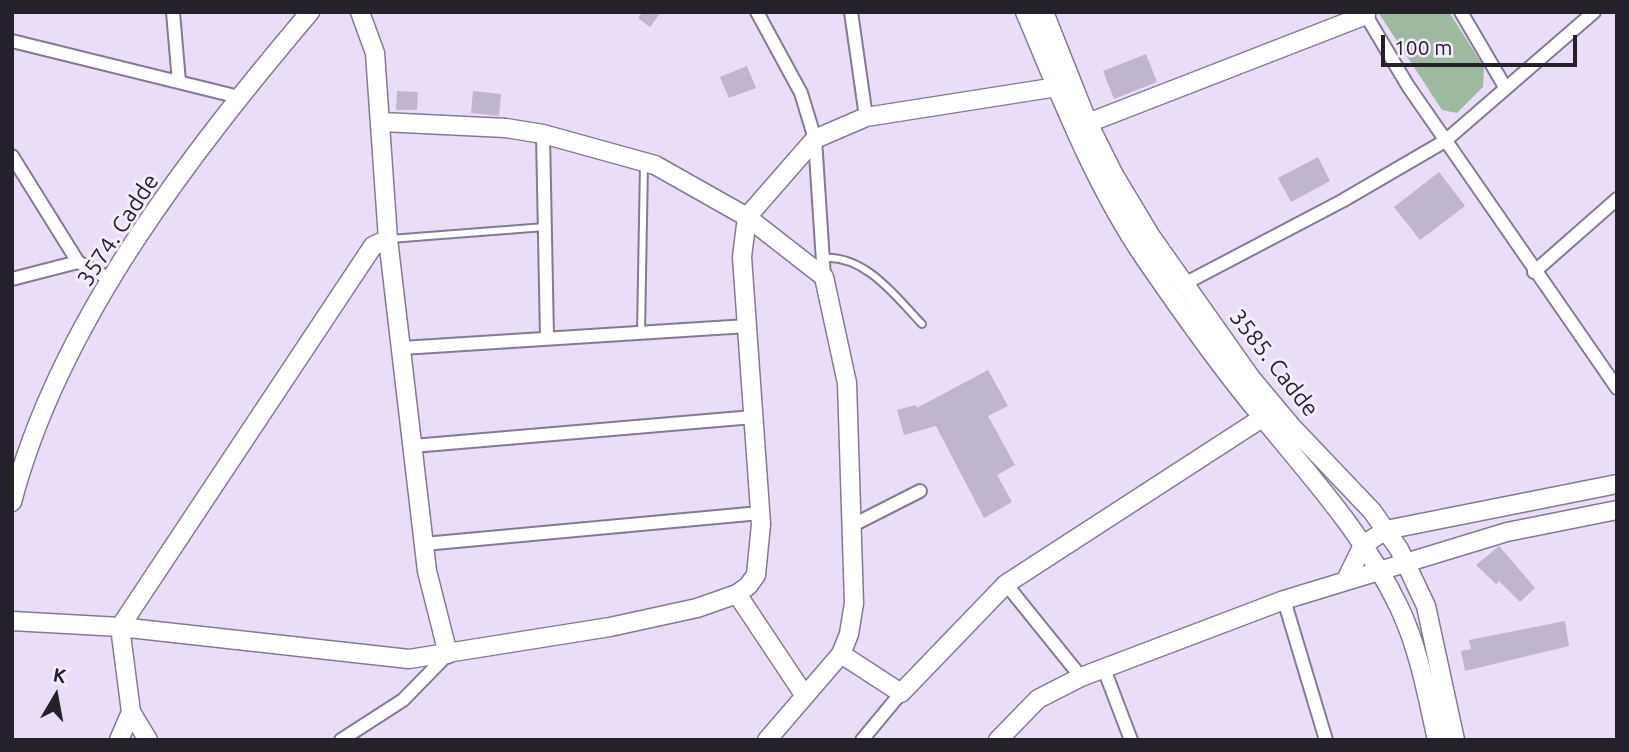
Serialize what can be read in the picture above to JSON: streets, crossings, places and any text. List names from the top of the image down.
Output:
{
  "streets": {
    "street": ["3574. Cadde", "3585. Cadde"]
  },
  "scale_bar": "100 m",
  "north": "top"
}
